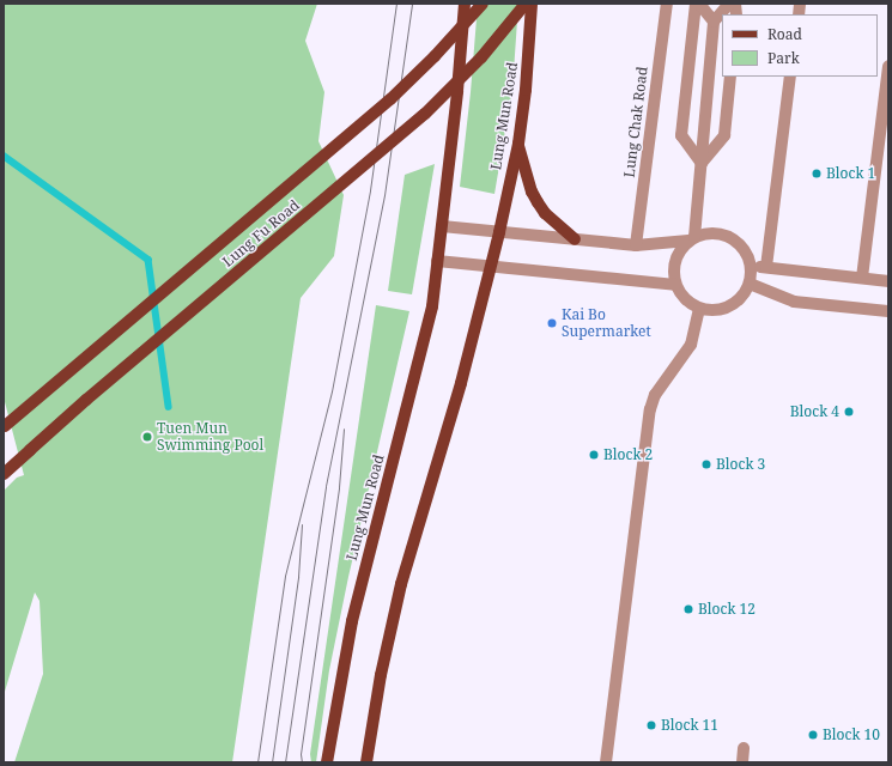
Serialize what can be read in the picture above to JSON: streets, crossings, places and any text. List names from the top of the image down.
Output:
{
  "streets": {
    "main road": ["Lung Mun Road", "Lung Fu Road"],
    "street": ["Lung Chak Road"]
  },
  "places": [
    "Block 1",
    "Kai Bo Supermarket",
    "Block 4",
    "Tuen Mun Swimming Pool",
    "Block 2",
    "Block 3",
    "Block 12",
    "Block 11",
    "Block 10"
  ],
  "legend": ["Road", "Park"]
}
